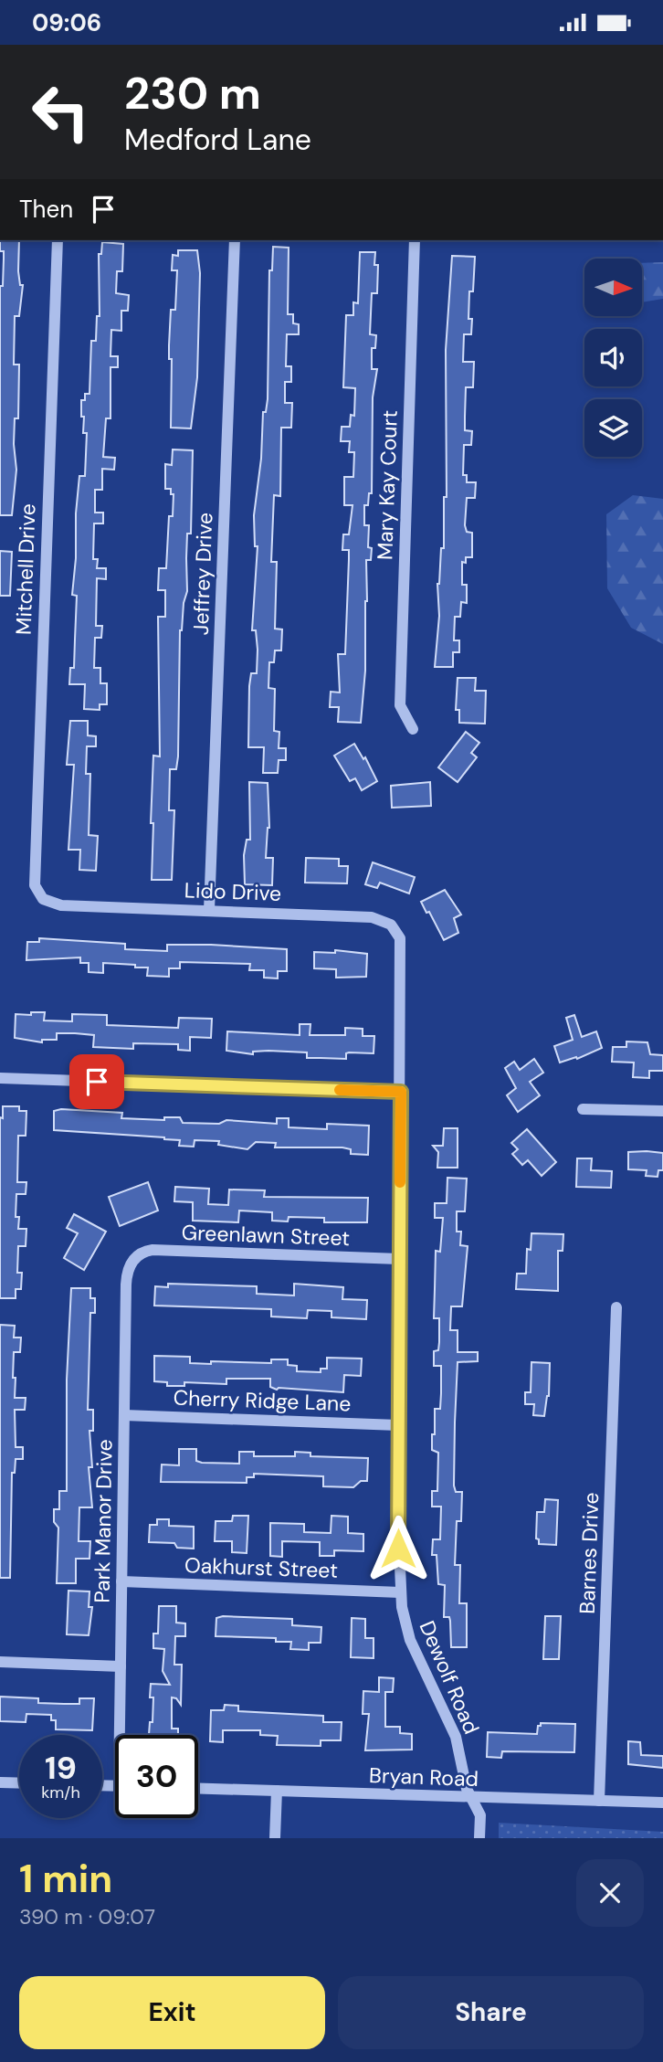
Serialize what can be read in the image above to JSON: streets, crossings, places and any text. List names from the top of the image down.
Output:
{
  "streets": {
    "street": [
      "Mary Kay Court",
      "Mitchell Drive",
      "Jeffrey Drive",
      "Lido Drive",
      "Greenlawn Street",
      "Cherry Ridge Lane",
      "Park Manor Drive",
      "Barnes Drive",
      "Oakhurst Street",
      "Dewolf Road",
      "Bryan Road"
    ]
  },
  "crossings": [
    ["Mitchell Drive", "Lido Drive"],
    ["Jeffrey Drive", "Lido Drive"],
    ["Lido Drive", "Dewolf Road"],
    ["Greenlawn Street", "Park Manor Drive"],
    ["Greenlawn Street", "Dewolf Road"],
    ["Cherry Ridge Lane", "Park Manor Drive"],
    ["Cherry Ridge Lane", "Dewolf Road"],
    ["Park Manor Drive", "Oakhurst Street"],
    ["Barnes Drive", "Bryan Road"],
    ["Oakhurst Street", "Dewolf Road"],
    ["Dewolf Road", "Bryan Road"]
  ],
  "north": "right",
  "page": {
    "status": "09:06",
    "turn": ["230 m", "Medford Lane"],
    "then": "Then",
    "speed": "19 km/h",
    "limit": "30",
    "heading": ["1 min", "390 m · 09:07"],
    "buttons": ["Exit", "Share"]
  }
}
